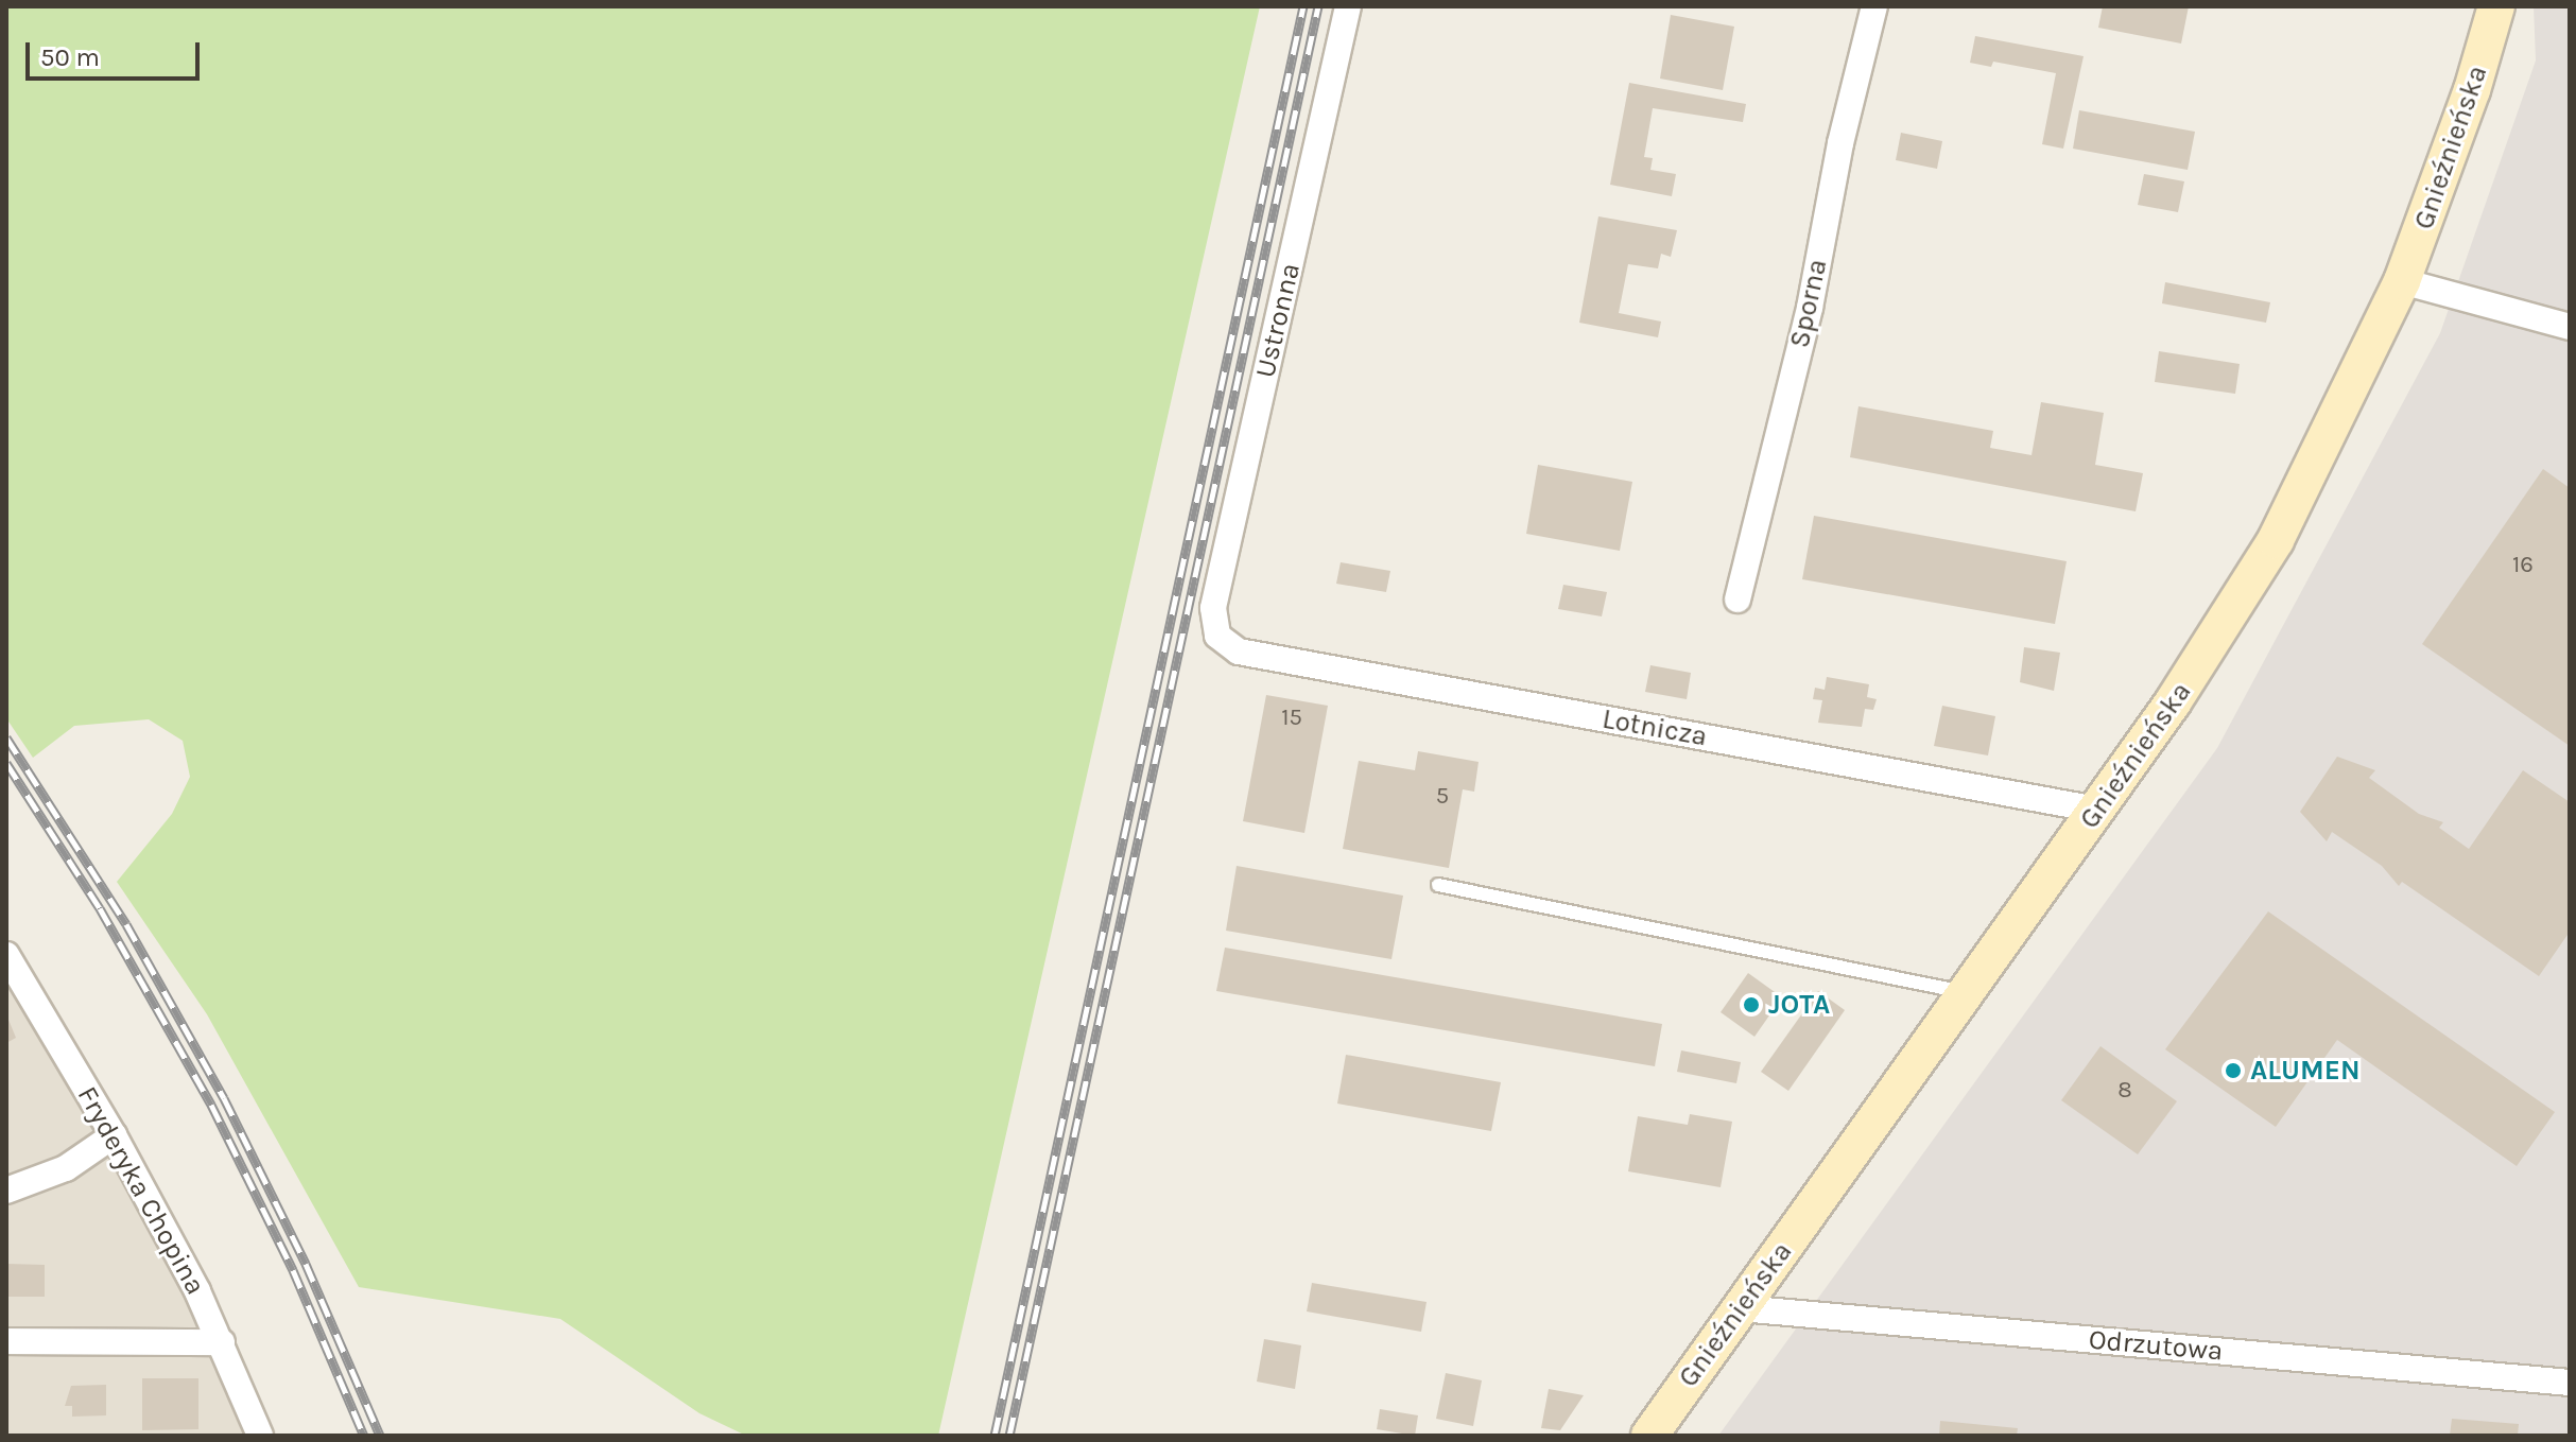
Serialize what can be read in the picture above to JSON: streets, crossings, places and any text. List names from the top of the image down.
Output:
{
  "streets": {
    "main road": ["Gnieźnieńska"],
    "street": [
      "Sporna",
      "Ustronna",
      "Lotnicza",
      "Fryderyka Chopina",
      "Odrzutowa"
    ]
  },
  "crossings": [
    ["Gnieźnieńska", "Lotnicza"],
    ["Gnieźnieńska", "Odrzutowa"],
    ["Ustronna", "Lotnicza"]
  ],
  "places": ["JOTA", "ALUMEN"],
  "house_numbers": [
    "16",
    "15",
    "5",
    "8"
  ],
  "scale_bar": "50 m"
}
